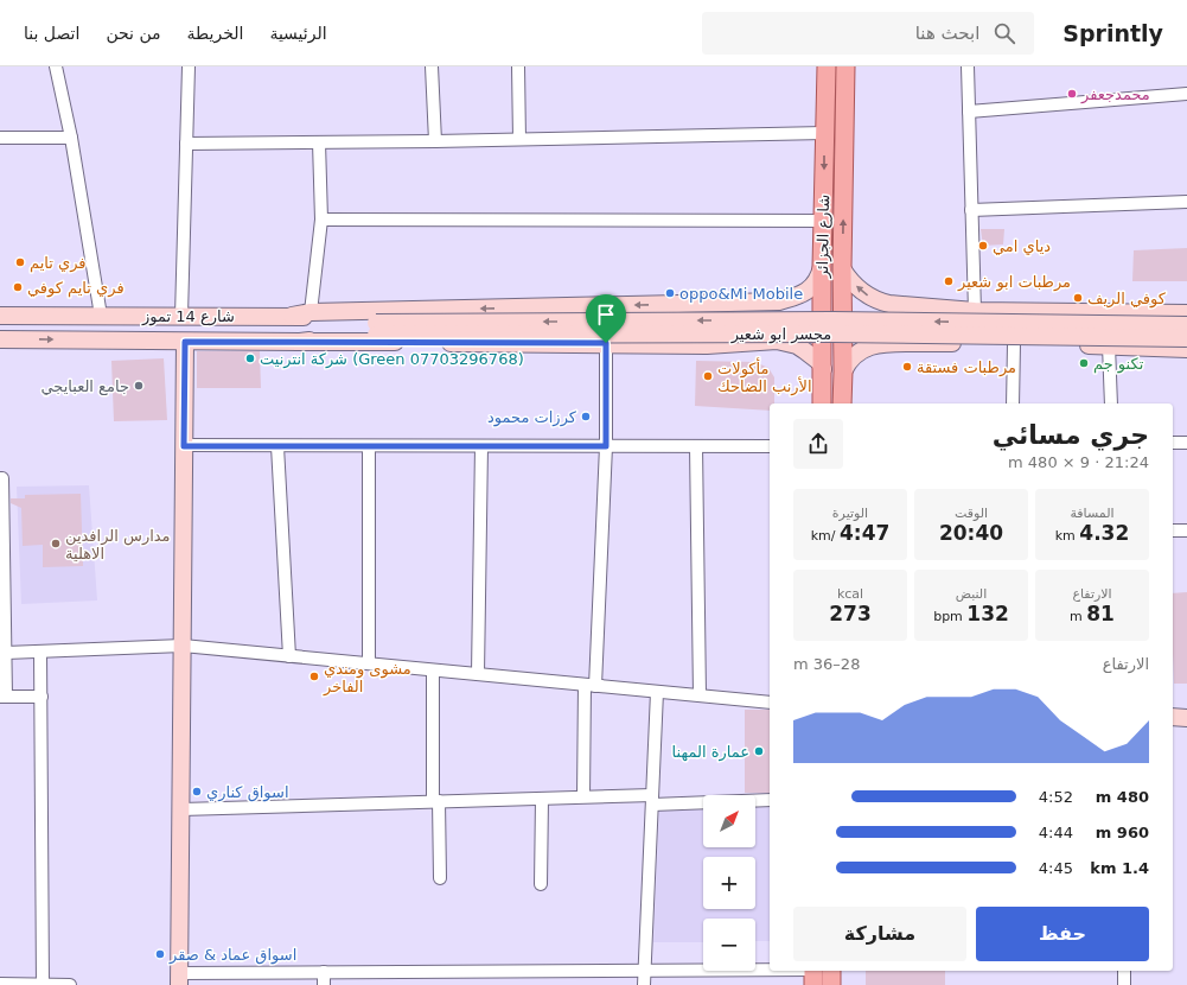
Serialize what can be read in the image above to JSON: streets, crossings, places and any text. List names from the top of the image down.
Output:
{
  "streets": {
    "main road": ["شارع الجزائر", "شارع 14 تموز", "مجسر ابو شعير"]
  },
  "crossings": [
    ["شارع 14 تموز", "مجسر ابو شعير"]
  ],
  "places": [
    "محمدجعفر",
    "دياي امي",
    "فري تايم",
    "مرطبات ابو شعير",
    "فري تايم كوفي",
    "oppo&Mi Mobile",
    "كوفي الريف",
    "شركة انترنيت (Green 07703296768)",
    "تكنو جم",
    "مرطبات فستقة",
    "مأكولات الأرنب الضاحك",
    "جامع العبايجي",
    "كرزات محمود",
    "مدارس الرافدين اﻻهلية",
    "مشوى ومندي الفاخر",
    "عمارة المهنا",
    "اسواق كناري",
    "اسواق عماد & صقر"
  ],
  "north": "top right",
  "page": {
    "header": "Sprintly",
    "search": "ابحث هنا",
    "nav": [
      "الرئيسية",
      "الخريطة",
      "من نحن",
      "اتصل بنا"
    ],
    "heading": ["جري مسائي", "21:24 · 9 × 480 m"],
    "stats": [
      ["المسافة", "4.32 km"],
      ["الوقت", "20:40"],
      ["الوتيرة", "4:47 /km"],
      ["الارتفاع", "81 m"],
      ["النبض", "132 bpm"],
      ["kcal", "273"]
    ],
    "chart": ["الارتفاع", "28–36 m"],
    "list": [
      {
        "name": "480 m",
        "note": "4:52"
      },
      {
        "name": "960 m",
        "note": "4:44"
      },
      {
        "name": "1.4 km",
        "note": "4:45"
      }
    ],
    "map_buttons": ["+", "−"],
    "buttons": ["حفظ", "مشاركة"]
  }
}
